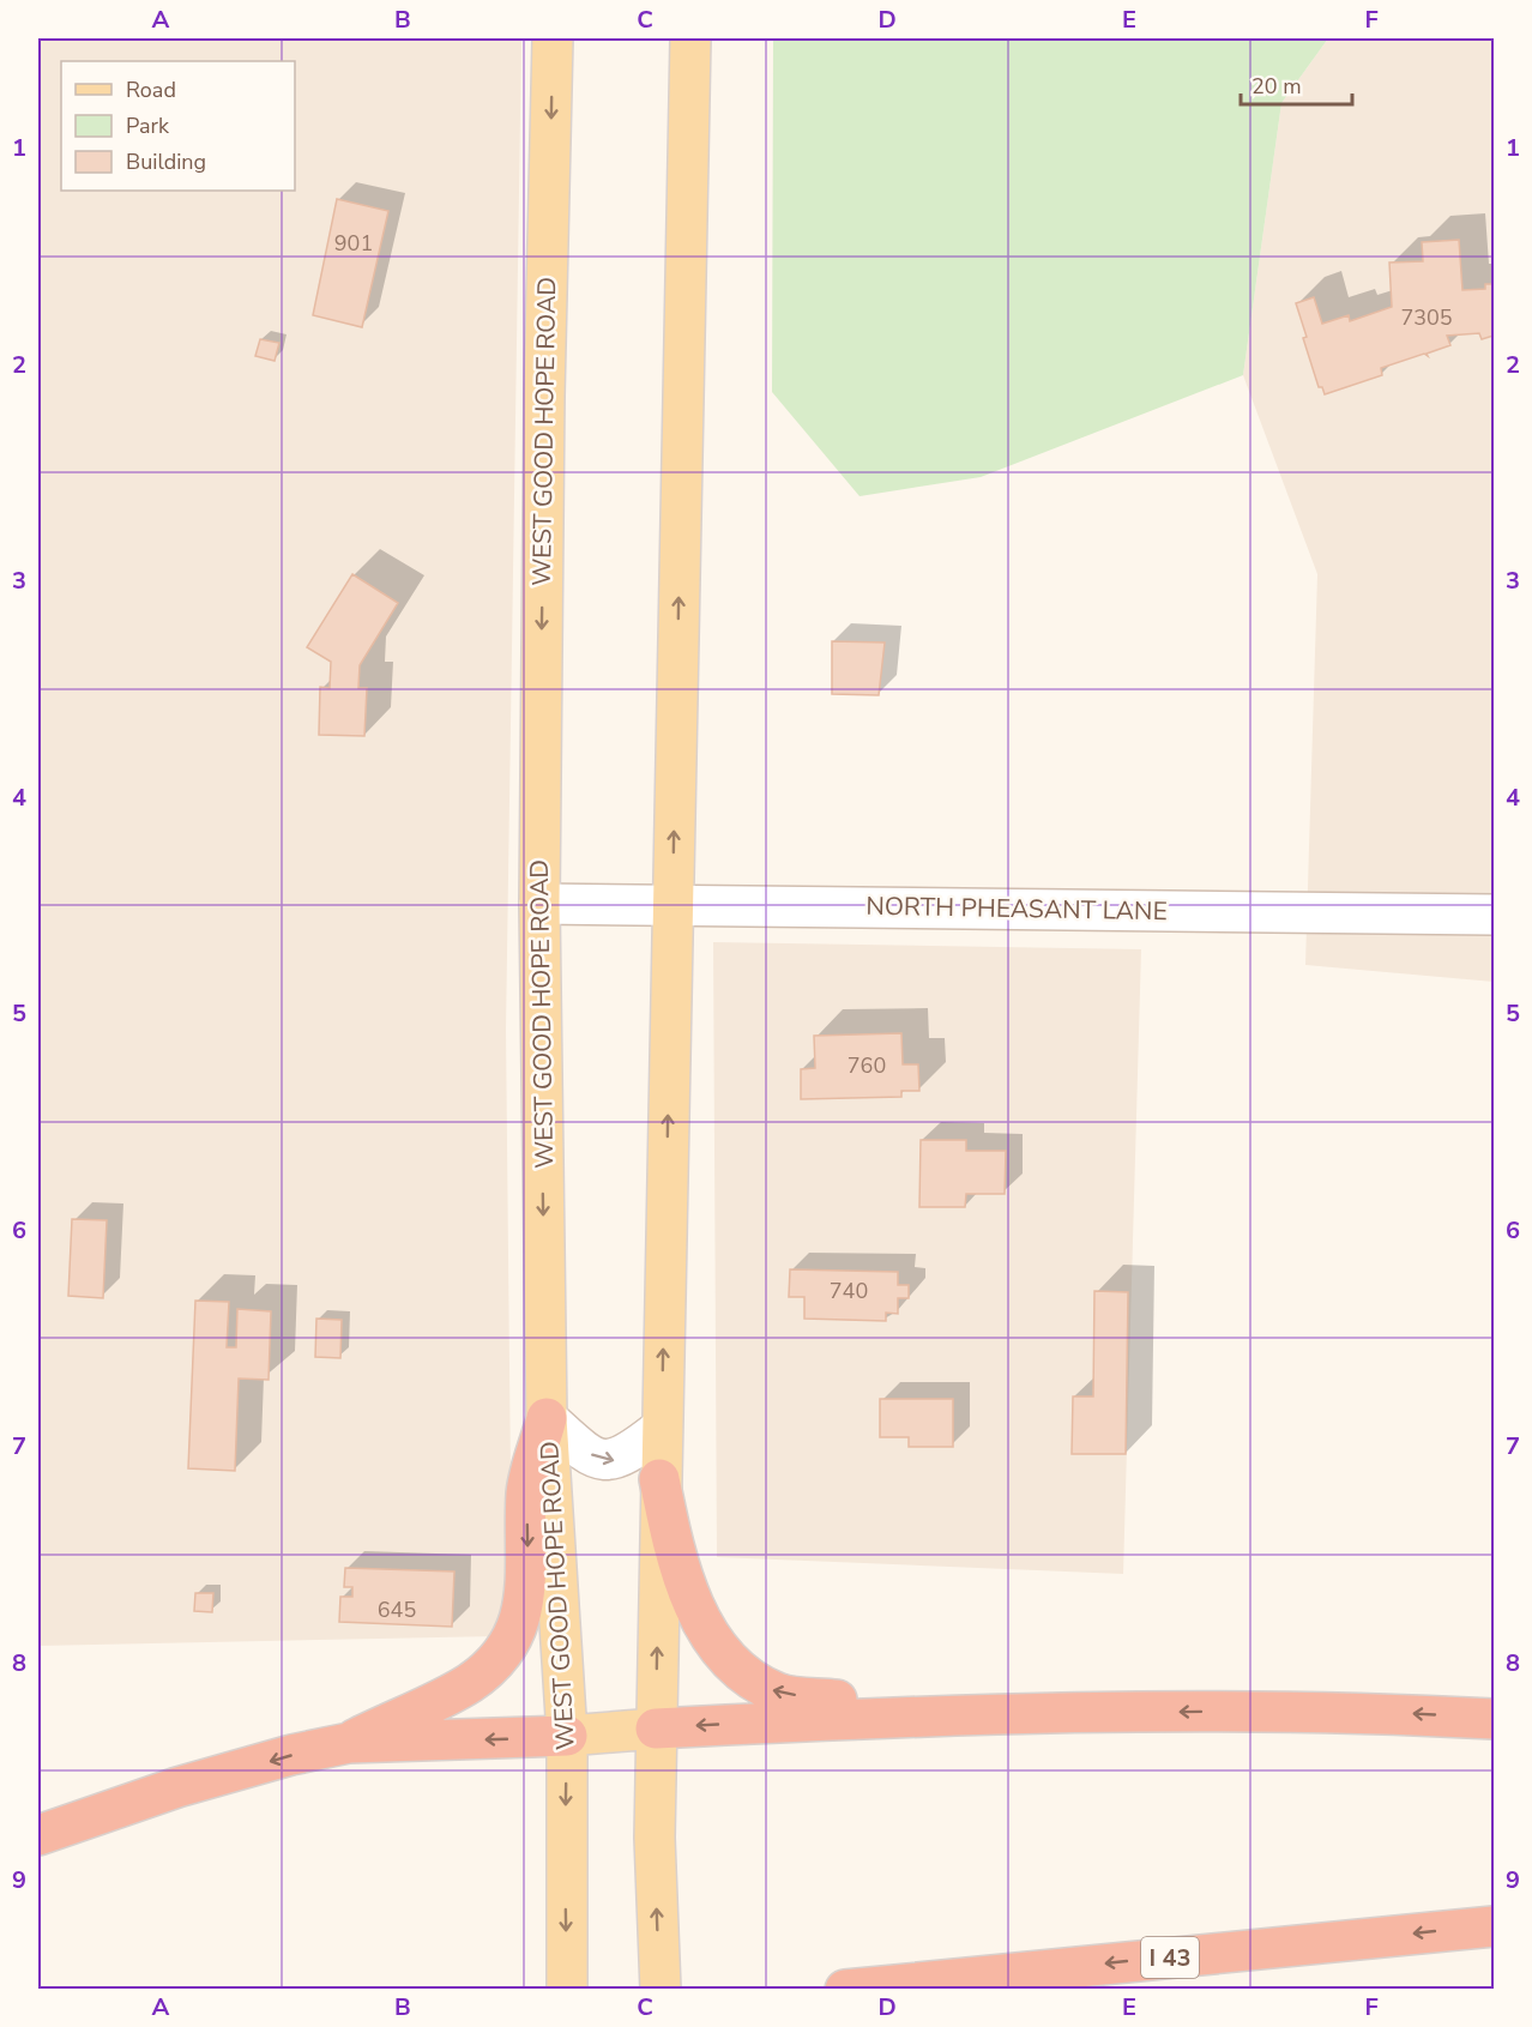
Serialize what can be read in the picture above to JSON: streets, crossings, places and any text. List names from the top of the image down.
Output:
{
  "streets": {
    "highway": ["I 43"],
    "main road": ["WEST GOOD HOPE ROAD"],
    "street": ["NORTH PHEASANT LANE"]
  },
  "crossings": [
    ["WEST GOOD HOPE ROAD", "NORTH PHEASANT LANE"]
  ],
  "house_numbers": [
    "901",
    "7305",
    "760",
    "740",
    "645"
  ],
  "legend": ["Road", "Park", "Building"],
  "scale_bar": "20 m",
  "grid": {
    "columns": [
      "A",
      "B",
      "C",
      "D",
      "E",
      "F"
    ],
    "rows": [
      "1",
      "2",
      "3",
      "4",
      "5",
      "6",
      "7",
      "8",
      "9"
    ]
  }
}
